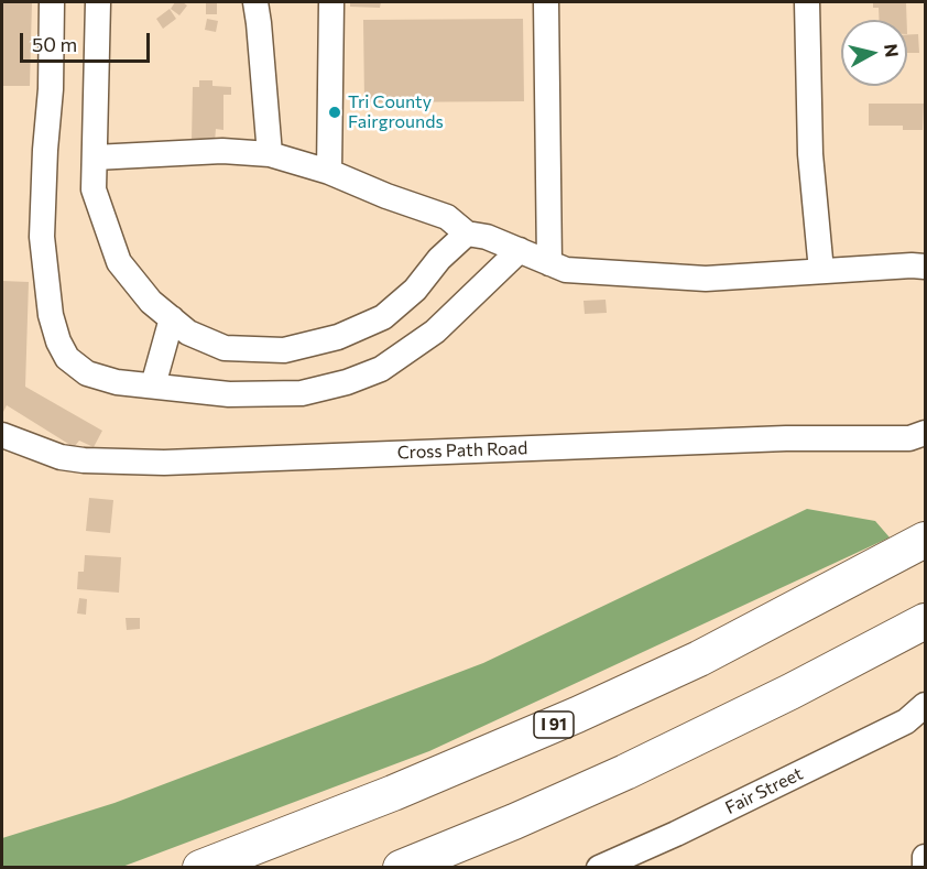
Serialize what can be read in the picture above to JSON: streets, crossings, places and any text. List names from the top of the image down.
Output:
{
  "streets": {
    "highway": ["I 91"],
    "street": ["Cross Path Road", "Fair Street"]
  },
  "places": ["Tri County Fairgrounds"],
  "scale_bar": "50 m",
  "north": "right"
}
